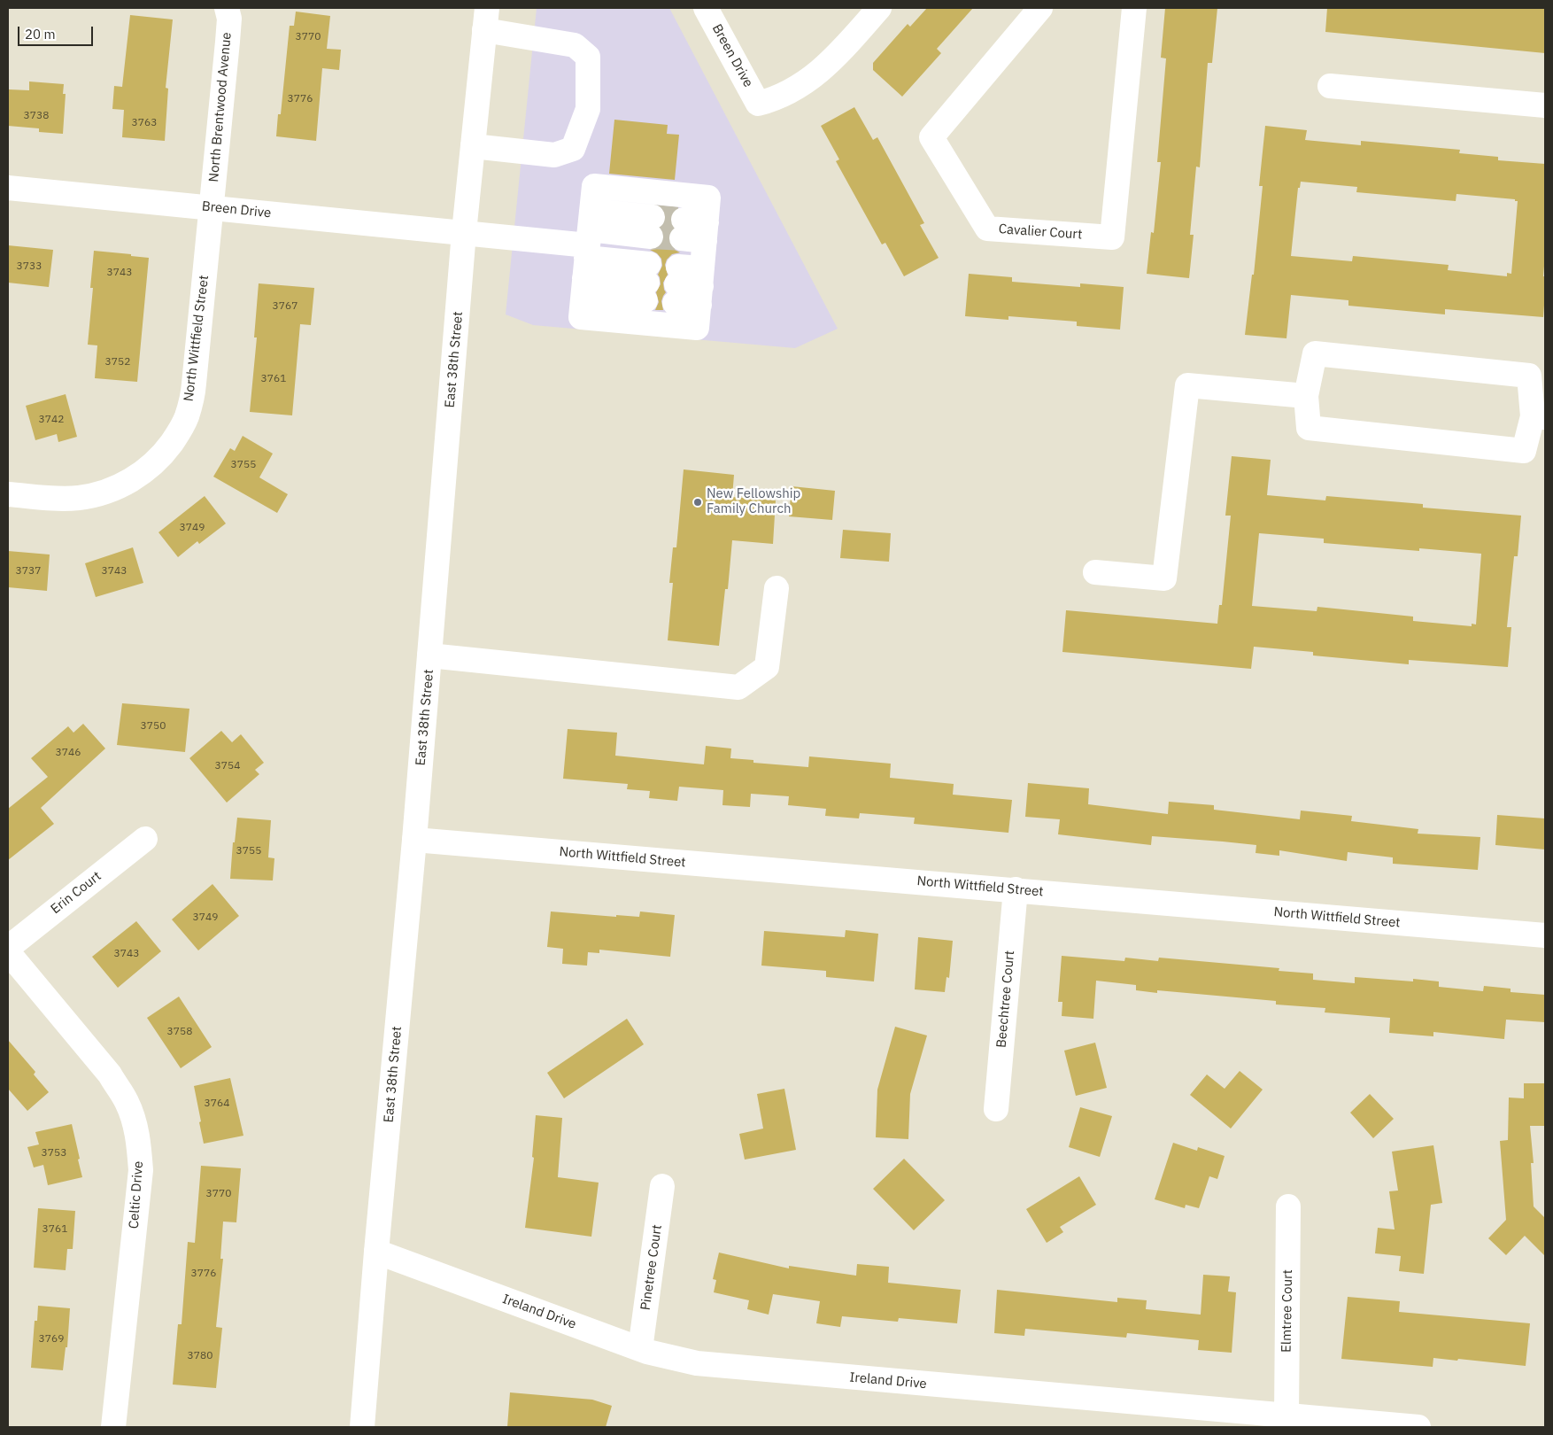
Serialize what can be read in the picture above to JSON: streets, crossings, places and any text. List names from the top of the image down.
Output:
{
  "streets": {
    "street": [
      "Breen Drive",
      "North Brentwood Avenue",
      "Cavalier Court",
      "North Wittfield Street",
      "East 38th Street",
      "Erin Court",
      "Beechtree Court",
      "Celtic Drive",
      "Pinetree Court",
      "Elmtree Court",
      "Ireland Drive"
    ]
  },
  "crossings": [
    ["Breen Drive", "North Brentwood Avenue"],
    ["Breen Drive", "North Wittfield Street"],
    ["Breen Drive", "East 38th Street"],
    ["North Brentwood Avenue", "North Wittfield Street"],
    ["North Wittfield Street", "East 38th Street"],
    ["North Wittfield Street", "Beechtree Court"],
    ["East 38th Street", "Ireland Drive"],
    ["Pinetree Court", "Ireland Drive"],
    ["Elmtree Court", "Ireland Drive"]
  ],
  "places": ["New Fellowship Family Church"],
  "house_numbers": [
    "3770",
    "3776",
    "3738",
    "3763",
    "3733",
    "3743",
    "3767",
    "3752",
    "3761",
    "3742",
    "3755",
    "3749",
    "3737",
    "3743",
    "3750",
    "3746",
    "3754",
    "3755",
    "3749",
    "3743",
    "3758",
    "3764",
    "3753",
    "3770",
    "3761",
    "3776",
    "3769",
    "3780"
  ],
  "scale_bar": "20 m"
}
